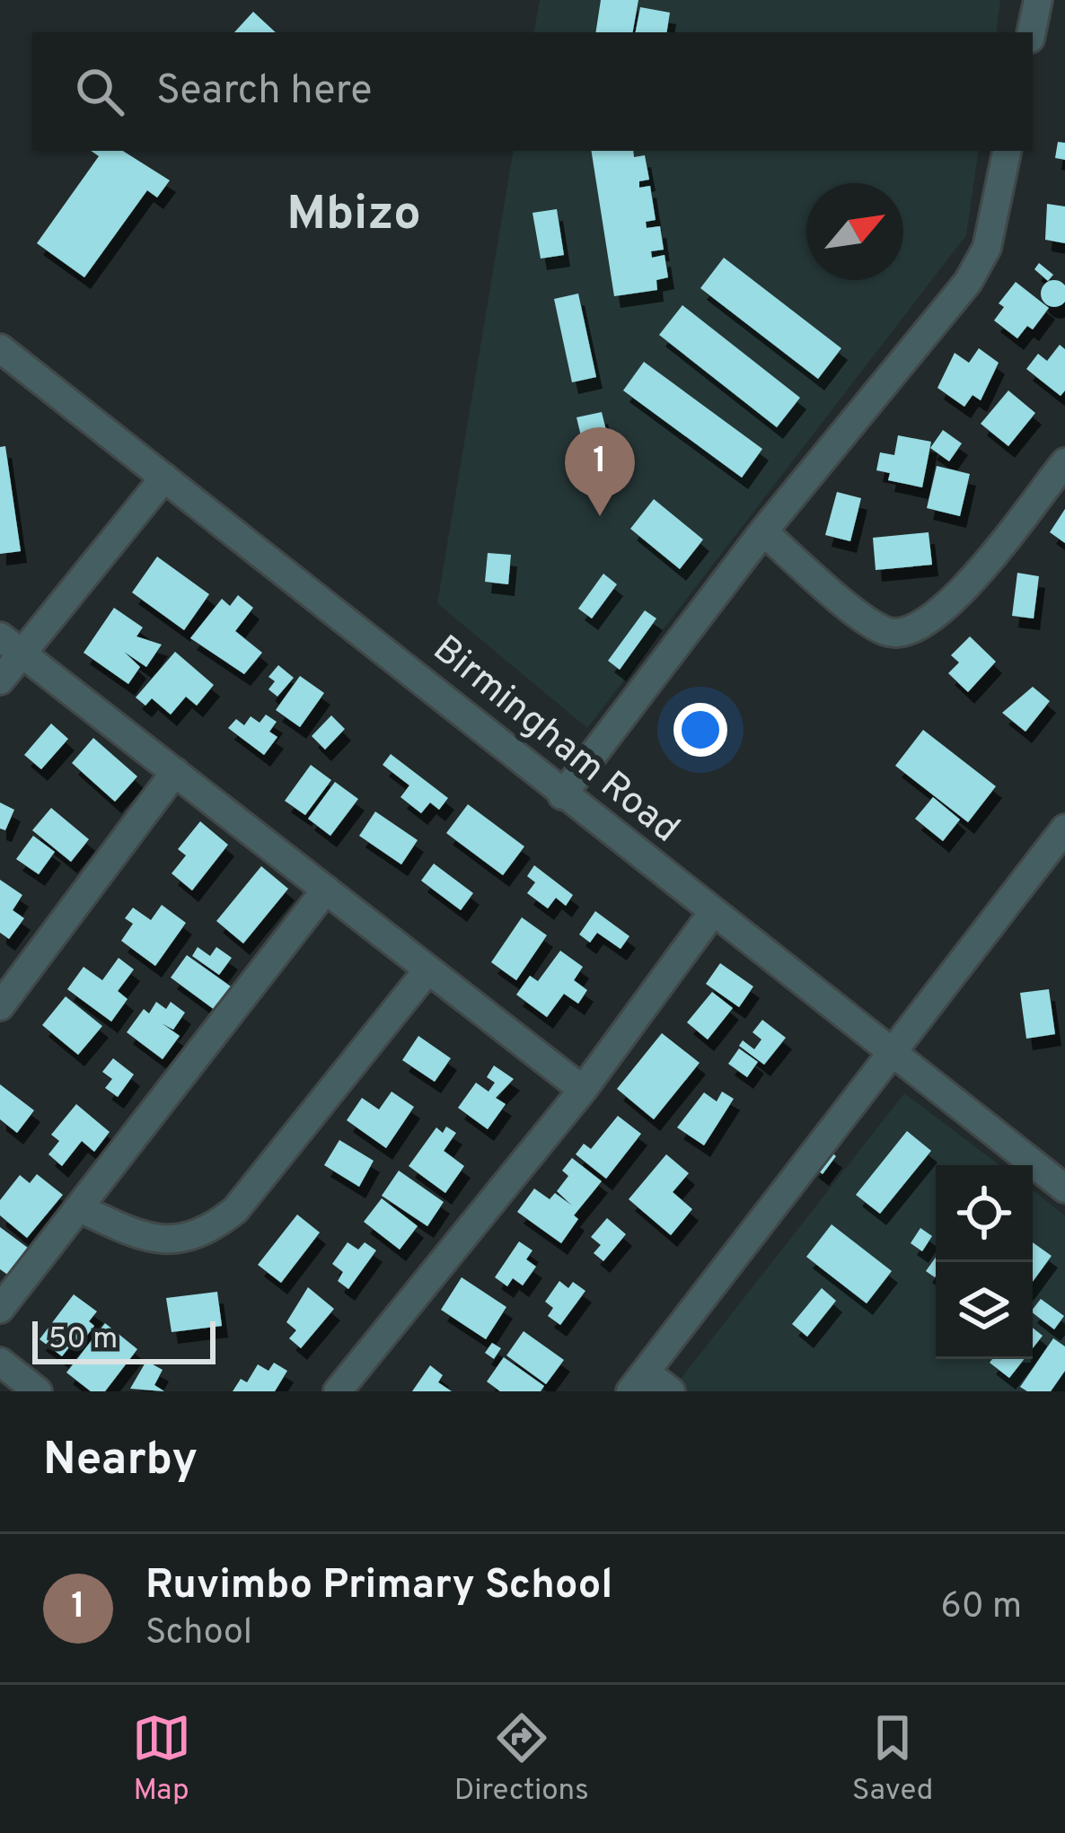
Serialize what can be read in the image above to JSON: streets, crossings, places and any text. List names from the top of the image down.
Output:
{
  "streets": {
    "street": ["Birmingham Road"]
  },
  "districts": ["Mbizo"],
  "scale_bar": "50 m",
  "north": "top right",
  "page": {
    "search": "Search here",
    "pins": "1",
    "scale": "50 m",
    "heading": "Nearby",
    "list": [
      {
        "mark": "1",
        "name": "Ruvimbo Primary School",
        "note": "School",
        "value": "60 m"
      }
    ],
    "nav": ["Map", "Directions", "Saved"]
  }
}
